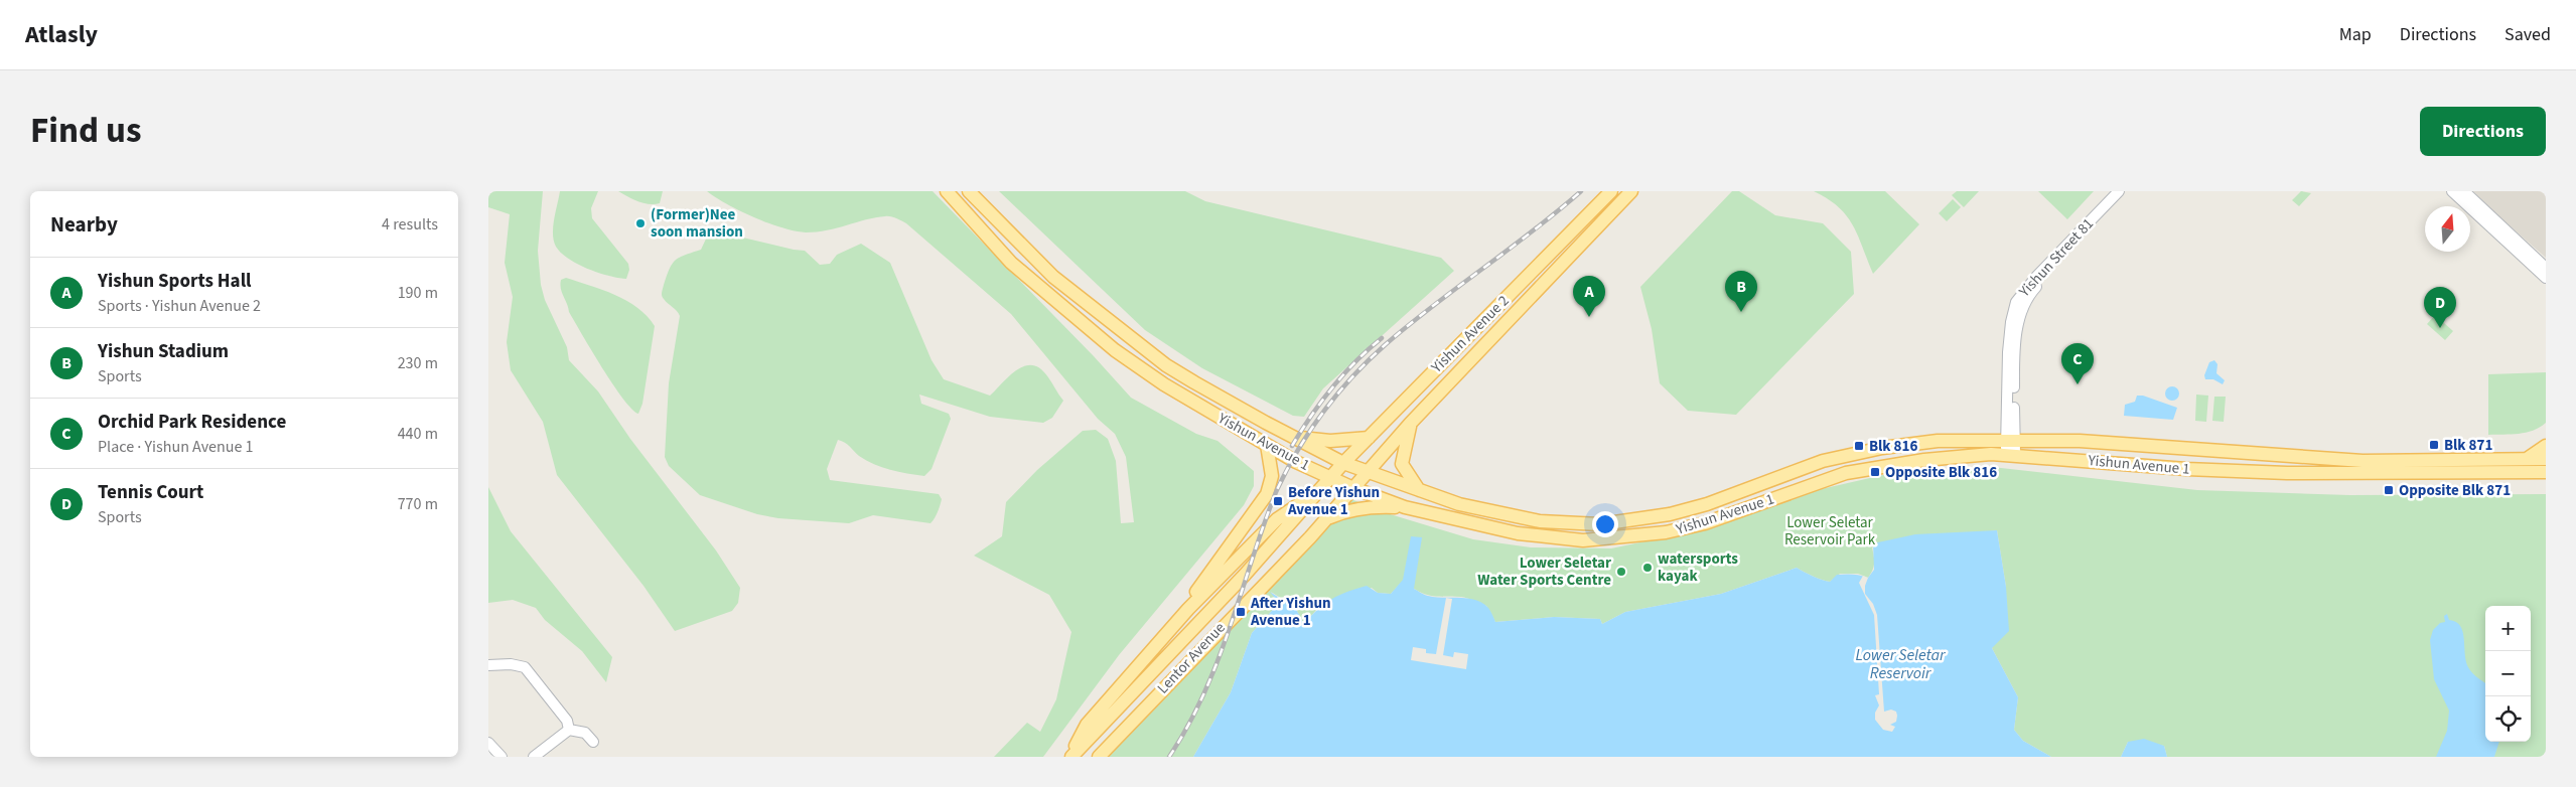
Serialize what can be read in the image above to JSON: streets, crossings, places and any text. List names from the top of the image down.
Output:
{
  "streets": {
    "main road": ["Yishun Avenue 2", "Yishun Avenue 1", "Lentor Avenue"],
    "street": ["Yishun Street 81"]
  },
  "crossings": [
    ["Yishun Street 81", "Yishun Avenue 1"],
    ["Yishun Avenue 2", "Yishun Avenue 1"],
    ["Yishun Avenue 2", "Lentor Avenue"],
    ["Yishun Avenue 1", "Lentor Avenue"]
  ],
  "water": ["Lower Seletar Reservoir"],
  "parks": ["Lower Seletar Reservoir Park"],
  "places": {
    "other": ["(Former)Nee soon mansion", "watersports kayak", "Lower Seletar Water Sports Centre"],
    "transit": [
      "Blk 871",
      "Blk 816",
      "Opposite Blk 816",
      "Opposite Blk 871",
      "Before Yishun Avenue 1",
      "After Yishun Avenue 1"
    ]
  },
  "north": "top",
  "page": {
    "header": "Atlasly",
    "nav": ["Map", "Directions", "Saved"],
    "title": "Find us",
    "buttons": "Directions",
    "heading": ["Nearby", "4 results"],
    "list": [
      {
        "mark": "A",
        "name": "Yishun Sports Hall",
        "note": "Sports · Yishun Avenue 2",
        "value": "190 m"
      },
      {
        "mark": "B",
        "name": "Yishun Stadium",
        "note": "Sports",
        "value": "230 m"
      },
      {
        "mark": "C",
        "name": "Orchid Park Residence",
        "note": "Place · Yishun Avenue 1",
        "value": "440 m"
      },
      {
        "mark": "D",
        "name": "Tennis Court",
        "note": "Sports",
        "value": "770 m"
      }
    ],
    "pins": [
      "B",
      "A",
      "D",
      "C"
    ],
    "map_buttons": ["+", "−"]
  }
}
